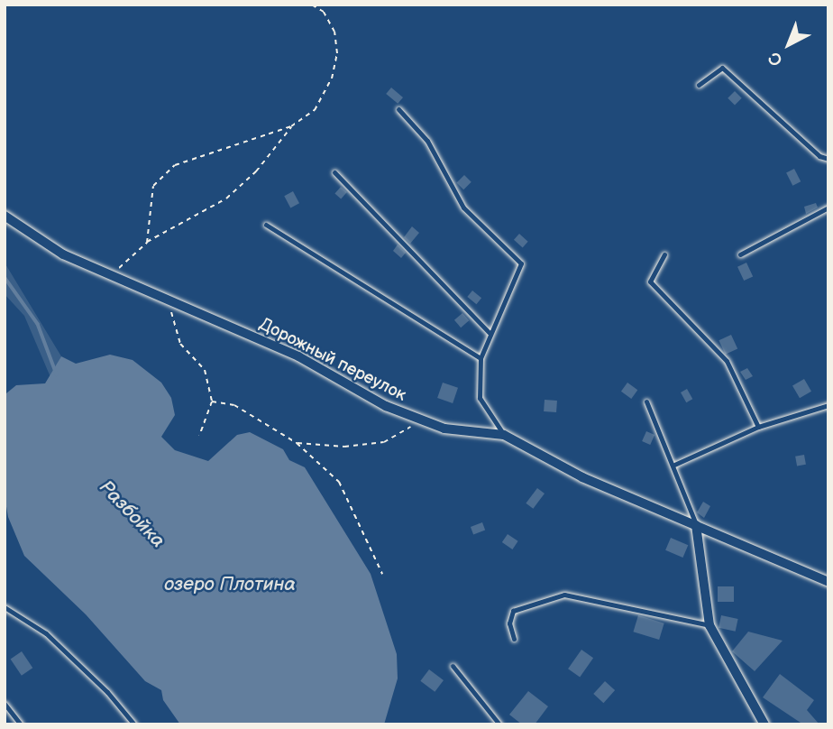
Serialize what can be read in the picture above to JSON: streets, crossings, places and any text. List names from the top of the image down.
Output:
{
  "streets": {
    "street": ["Дорожный переулок"]
  },
  "water": ["Разбойка", "озеро Плотина"],
  "north": "bottom left"
}
